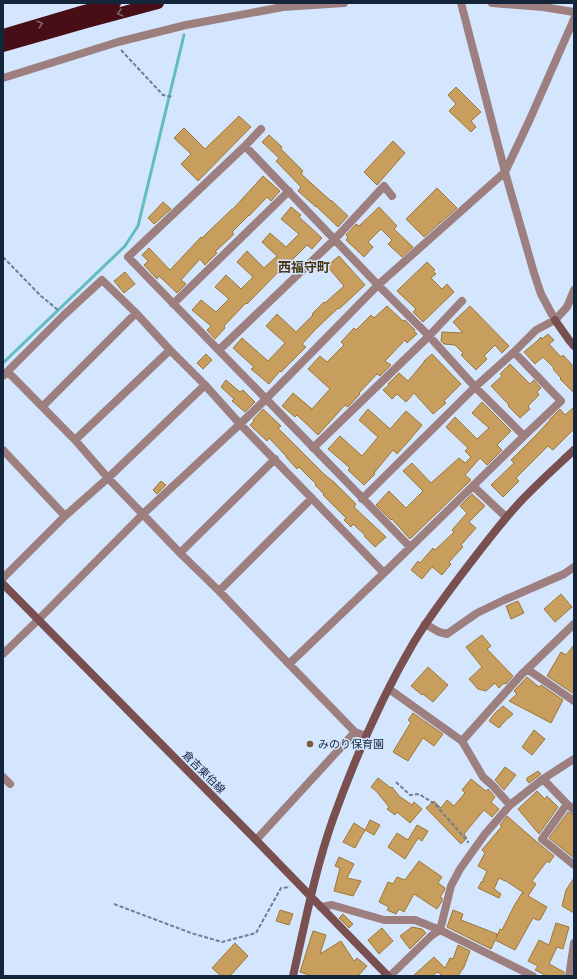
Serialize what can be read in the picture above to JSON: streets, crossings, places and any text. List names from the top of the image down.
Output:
{
  "streets": {
    "street": ["倉吉東伯線"]
  },
  "districts": ["西福守町"],
  "places": ["みのり保育園"]
}
